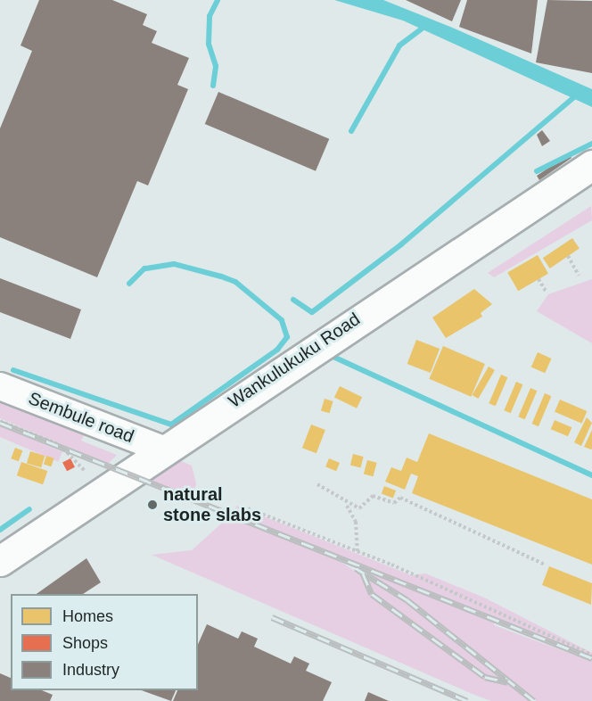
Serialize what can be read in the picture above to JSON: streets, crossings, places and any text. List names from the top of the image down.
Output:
{
  "streets": {
    "main road": ["Wankulukuku Road"],
    "street": ["Sembule road"]
  },
  "crossings": [
    ["Wankulukuku Road", "Sembule road"]
  ],
  "places": ["natural stone slabs"],
  "legend": ["Homes", "Shops", "Industry"]
}
